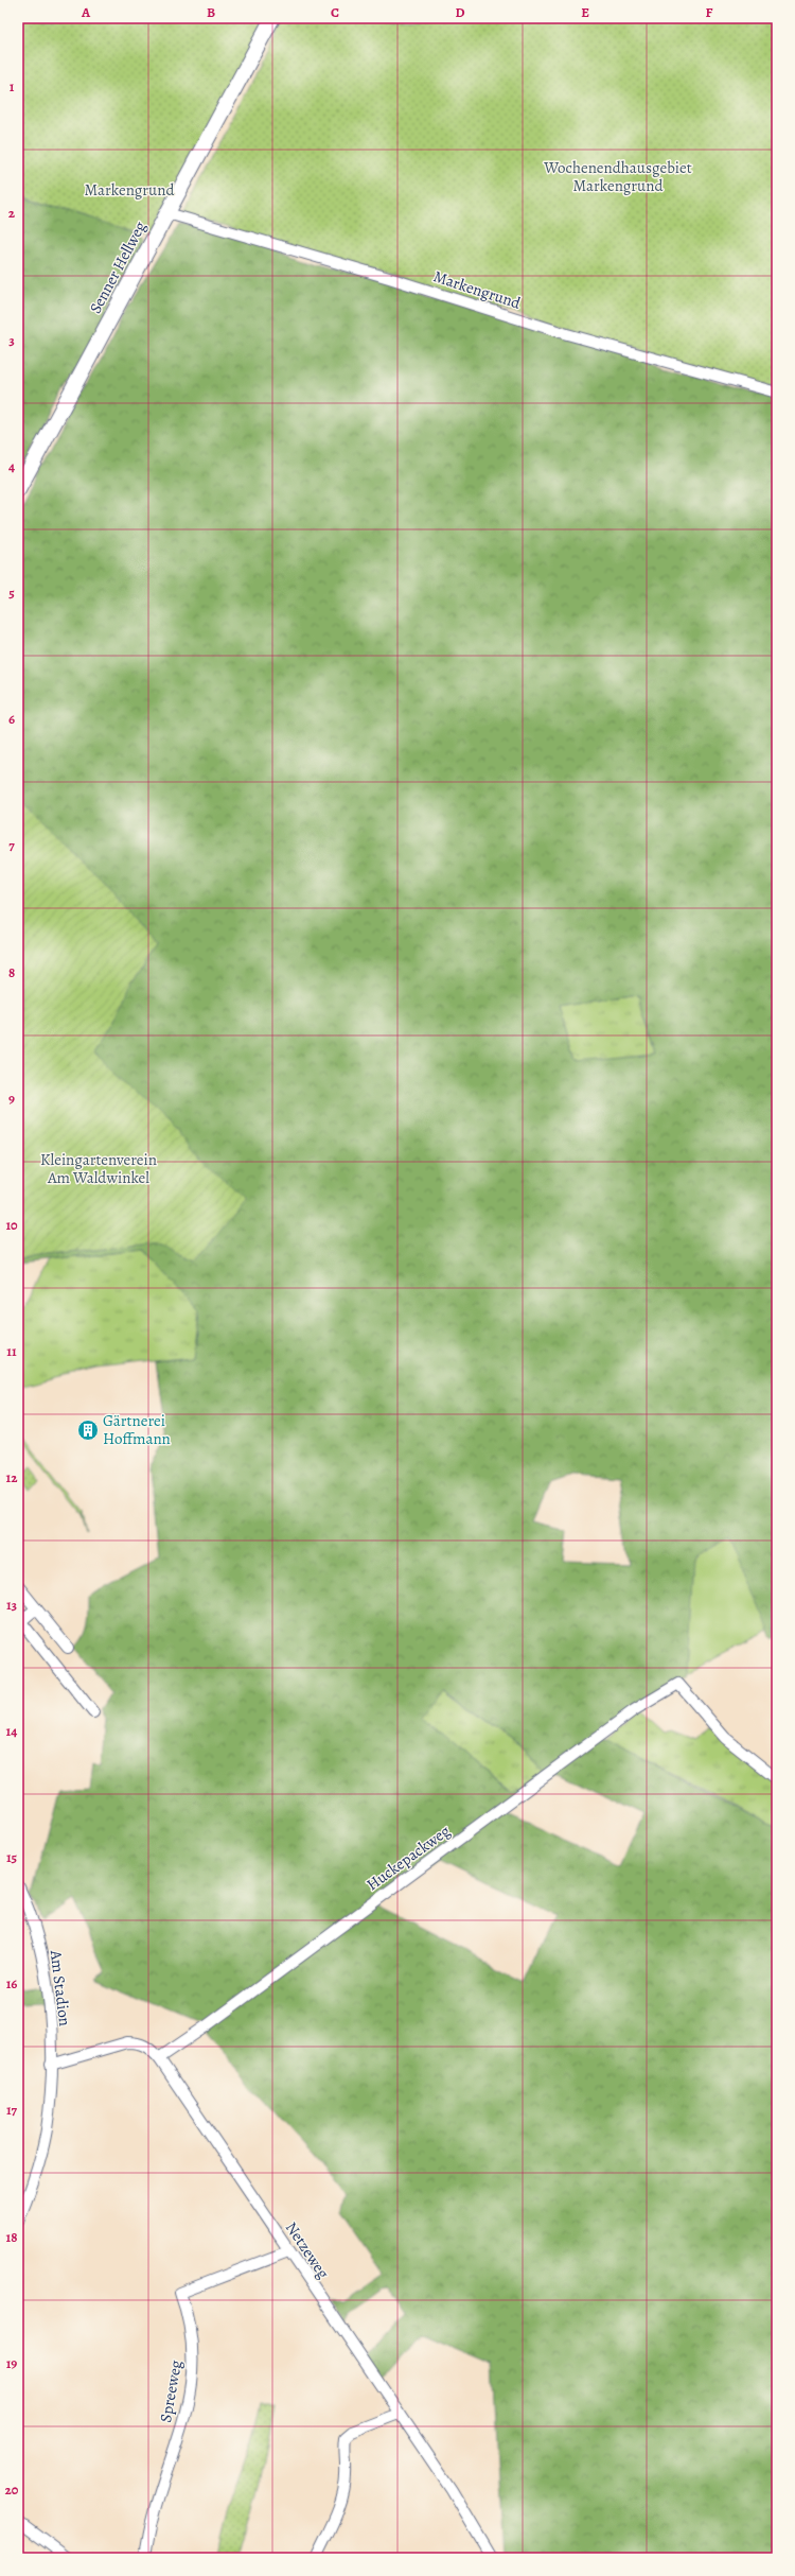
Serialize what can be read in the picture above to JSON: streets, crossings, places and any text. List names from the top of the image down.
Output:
{
  "streets": {
    "street": [
      "Senner Hellweg",
      "Markengrund",
      "Huckepackweg",
      "Am Stadion",
      "Netzeweg",
      "Spreeweg"
    ]
  },
  "crossings": [
    ["Senner Hellweg", "Markengrund"],
    ["Huckepackweg", "Netzeweg"],
    ["Am Stadion", "Netzeweg"],
    ["Netzeweg", "Spreeweg"]
  ],
  "parks": ["Wochenendhausgebiet Markengrund", "Markengrund", "Kleingartenverein Am Waldwinkel"],
  "places": {
    "building": ["Gärtnerei Hoffmann"]
  },
  "grid": {
    "columns": [
      "A",
      "B",
      "C",
      "D",
      "E",
      "F"
    ],
    "rows": [
      "1",
      "2",
      "3",
      "4",
      "5",
      "6",
      "7",
      "8",
      "9",
      "10",
      "11",
      "12",
      "13",
      "14",
      "15",
      "16",
      "17",
      "18",
      "19",
      "20"
    ]
  }
}
